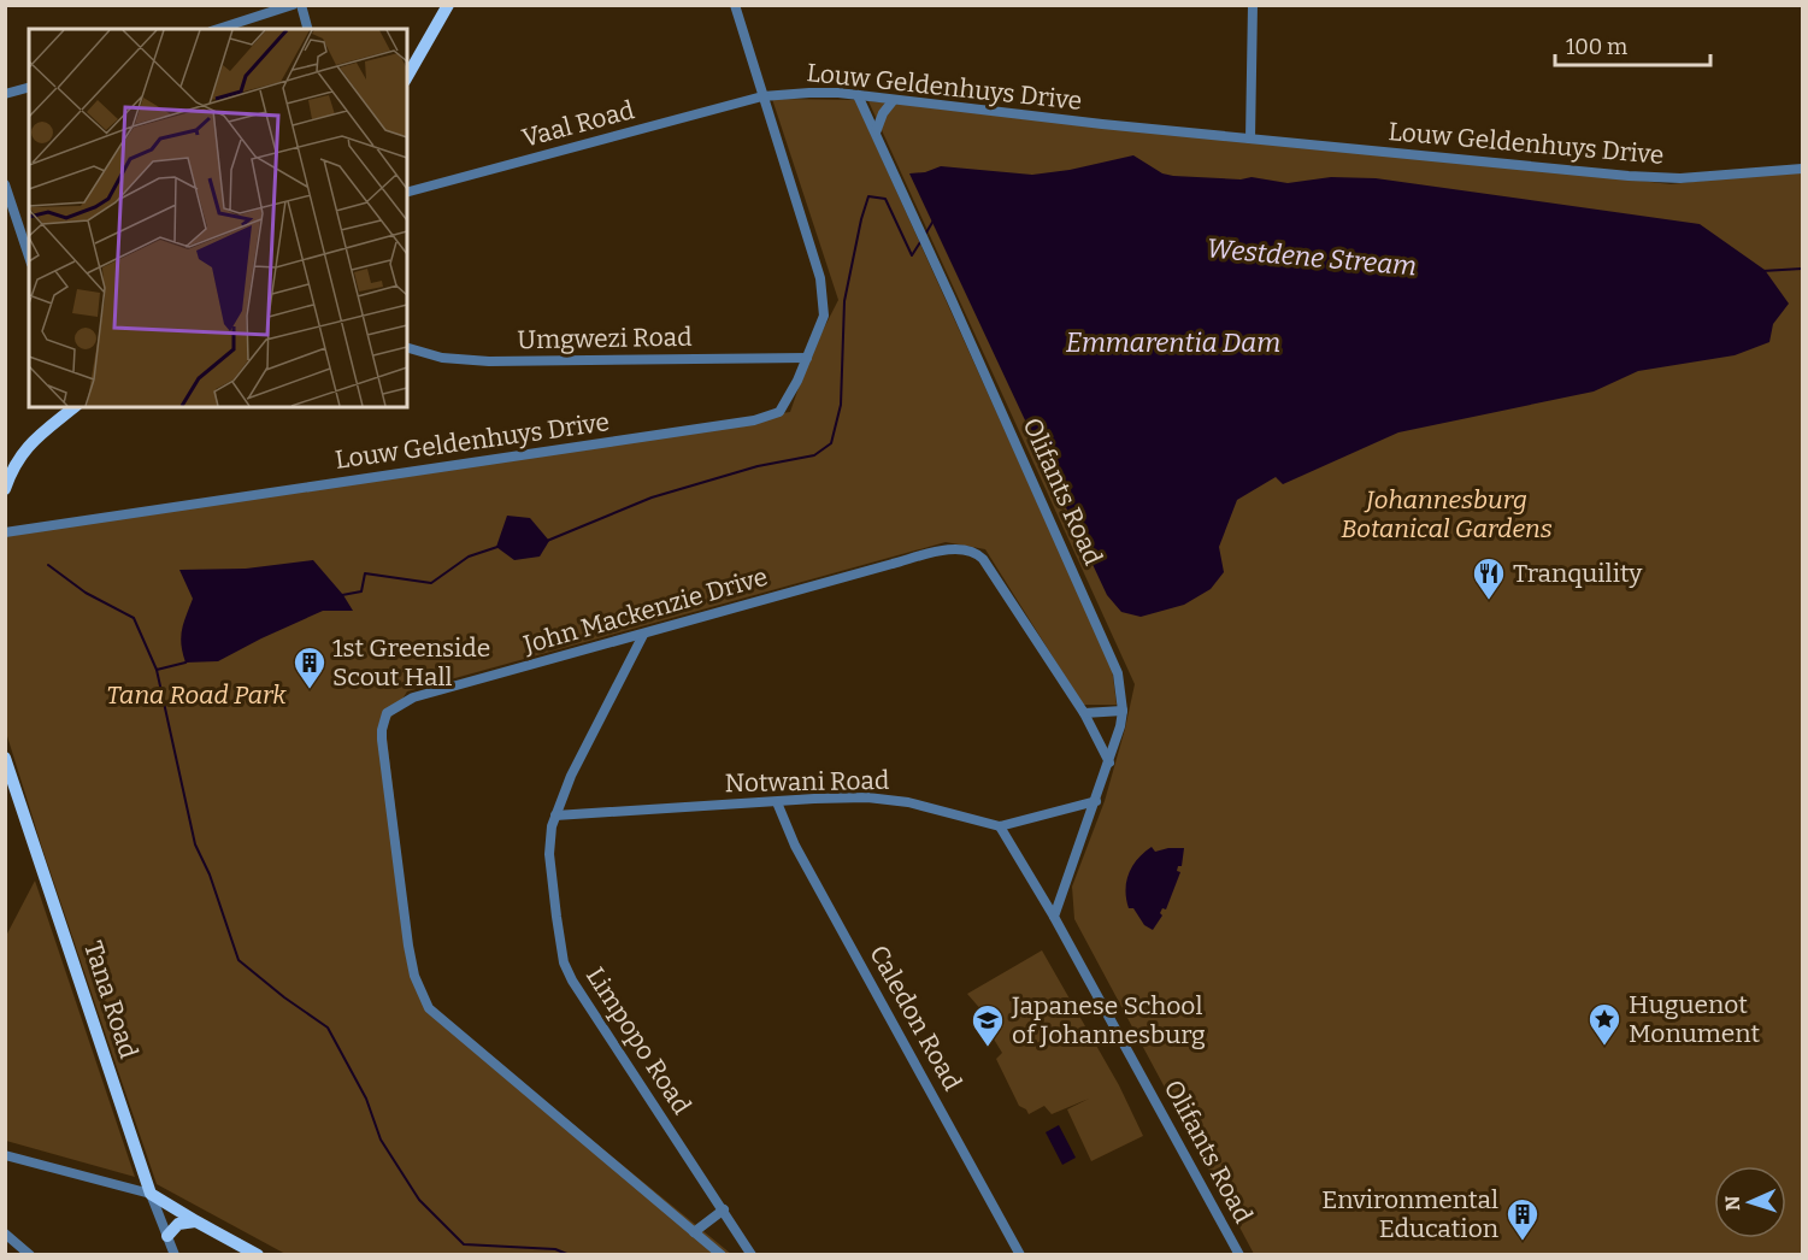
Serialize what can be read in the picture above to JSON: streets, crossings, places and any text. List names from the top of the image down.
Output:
{
  "streets": {
    "main road": ["Tana Road"],
    "street": [
      "Louw Geldenhuys Drive",
      "Vaal Road",
      "Umgwezi Road",
      "Olifants Road",
      "John Mackenzie Drive",
      "Notwani Road",
      "Caledon Road",
      "Limpopo Road"
    ]
  },
  "crossings": [
    ["Louw Geldenhuys Drive", "Vaal Road"],
    ["Louw Geldenhuys Drive", "Umgwezi Road"],
    ["Louw Geldenhuys Drive", "Olifants Road"],
    ["Olifants Road", "John Mackenzie Drive"],
    ["Olifants Road", "Notwani Road"],
    ["John Mackenzie Drive", "Limpopo Road"],
    ["Notwani Road", "Caledon Road"],
    ["Notwani Road", "Limpopo Road"]
  ],
  "water": ["Westdene Stream", "Emmarentia Dam"],
  "parks": ["Johannesburg Botanical Gardens", "Tana Road Park"],
  "places": {
    "restaurant": ["Tranquility"],
    "building": ["1st Greenside Scout Hall", "Environmental Education"],
    "place": ["Huguenot Monument"],
    "school or university": ["Japanese School of Johannesburg"]
  },
  "scale_bar": "100 m",
  "north": "left"
}
